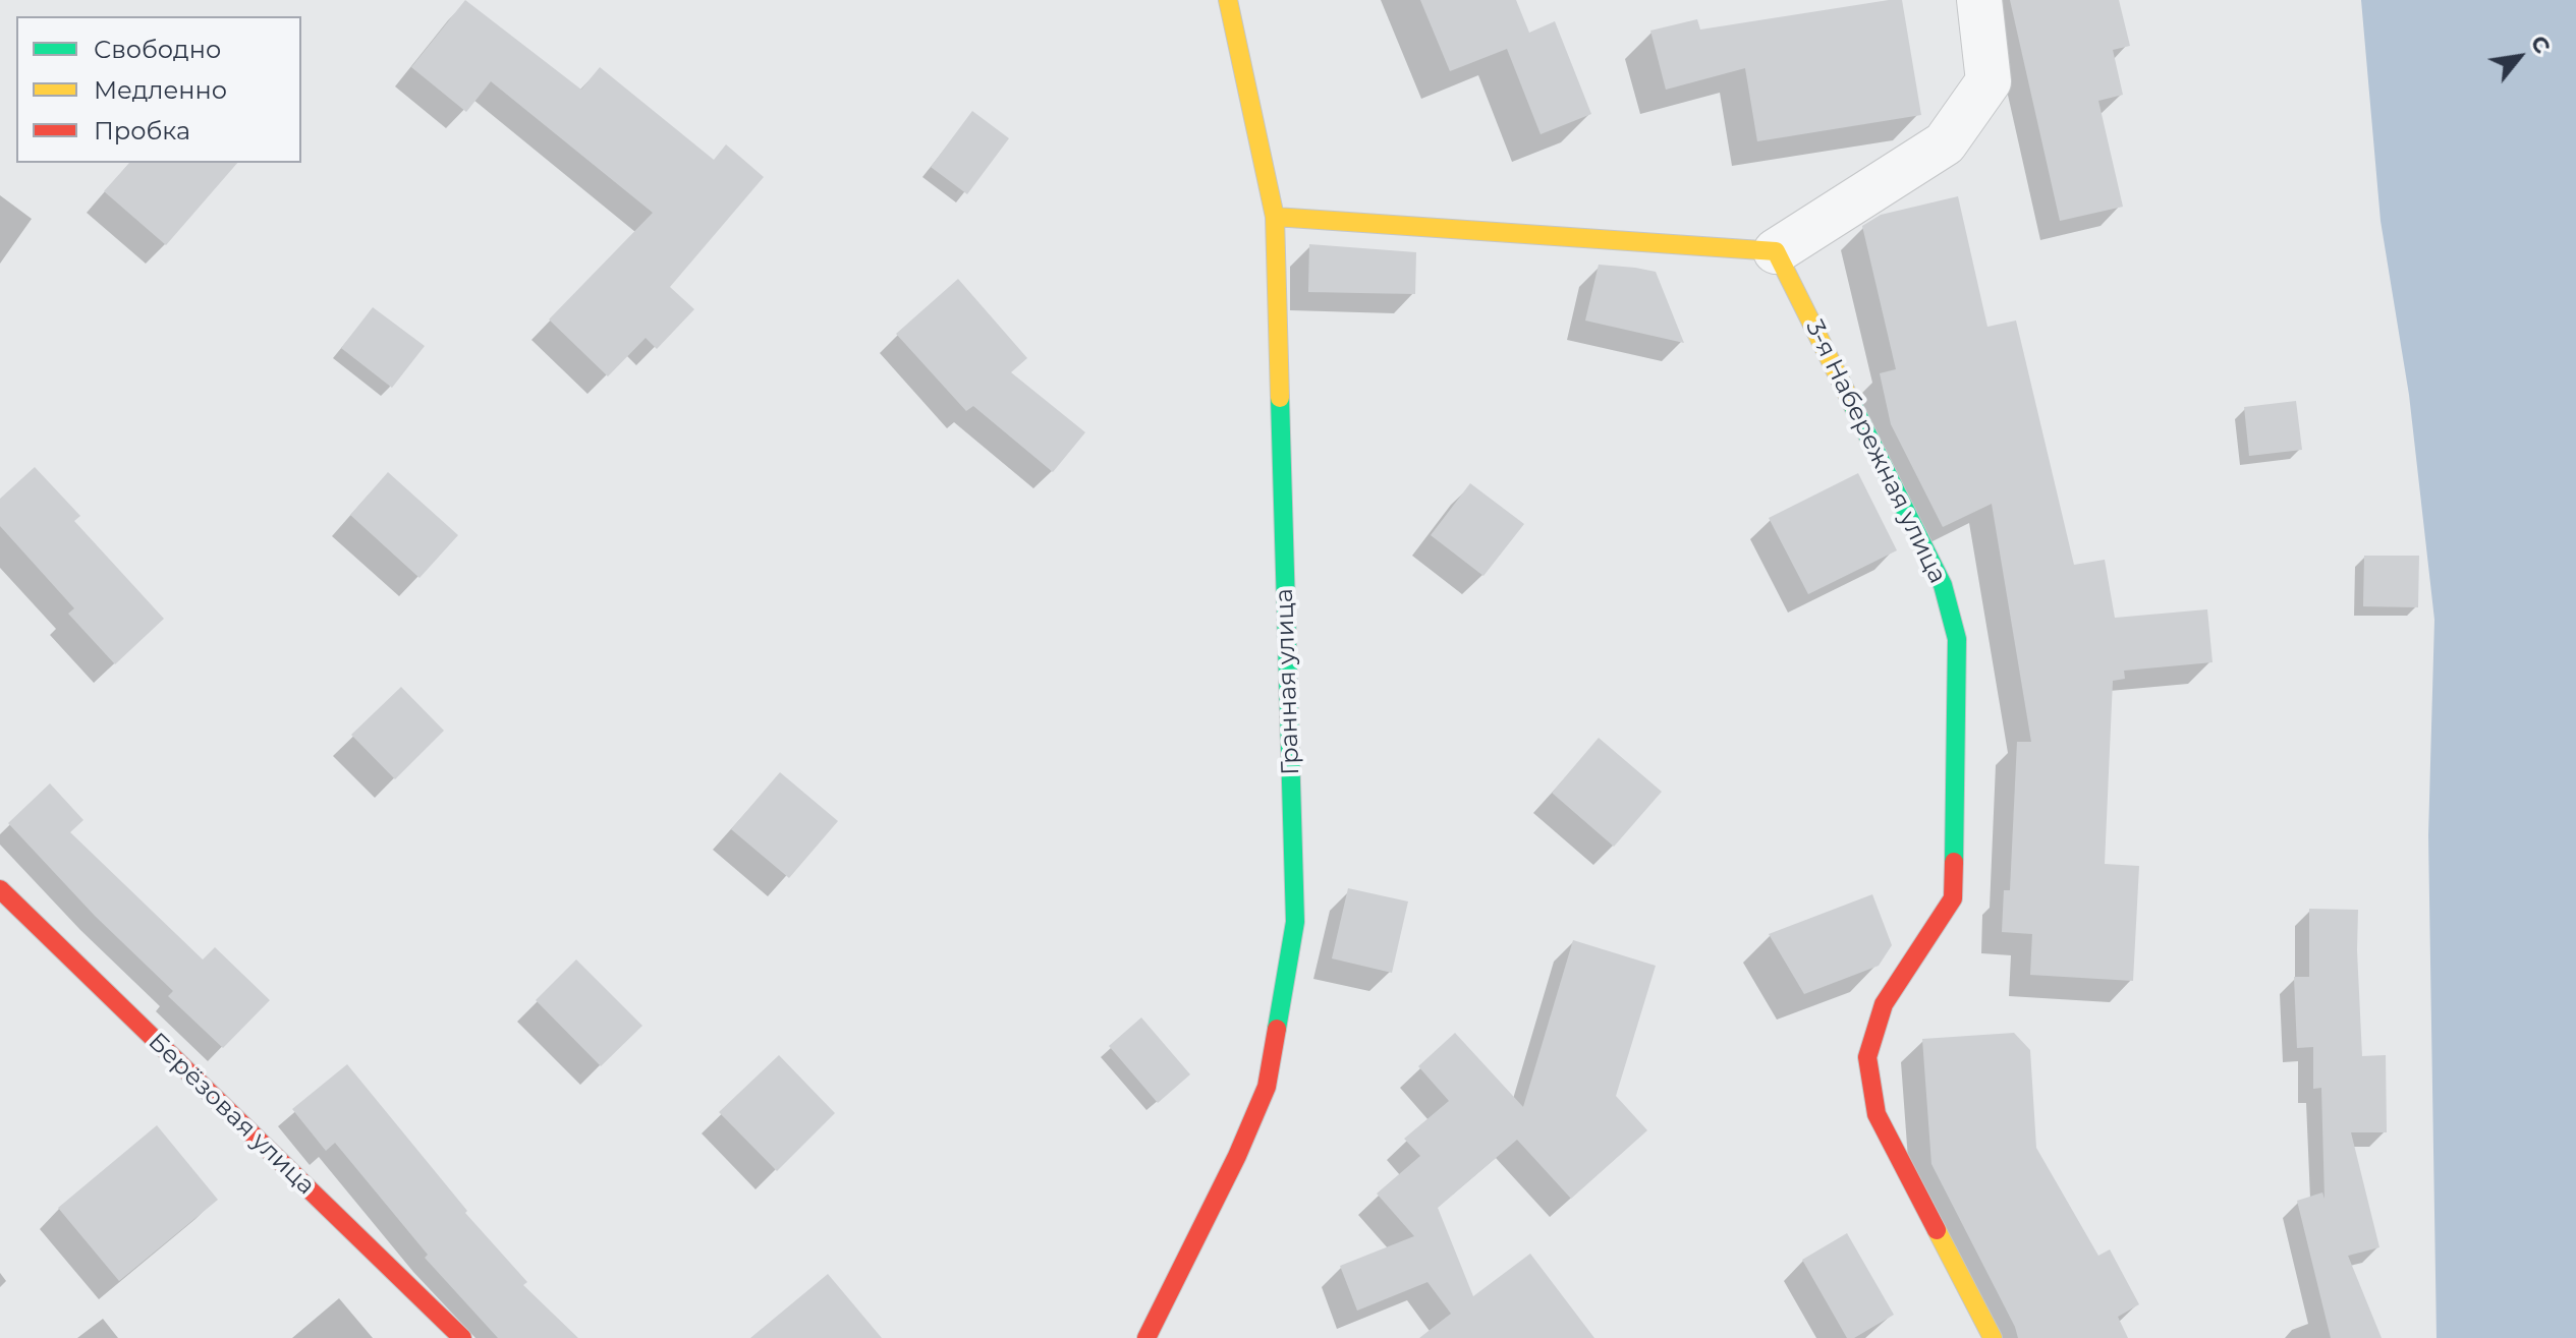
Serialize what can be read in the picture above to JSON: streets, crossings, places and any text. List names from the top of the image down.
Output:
{
  "streets": {
    "street": ["3-я Набережная улица", "Гранная улица", "Берёзовая улица"]
  },
  "legend": ["Свободно", "Медленно", "Пробка"],
  "north": "top right"
}
